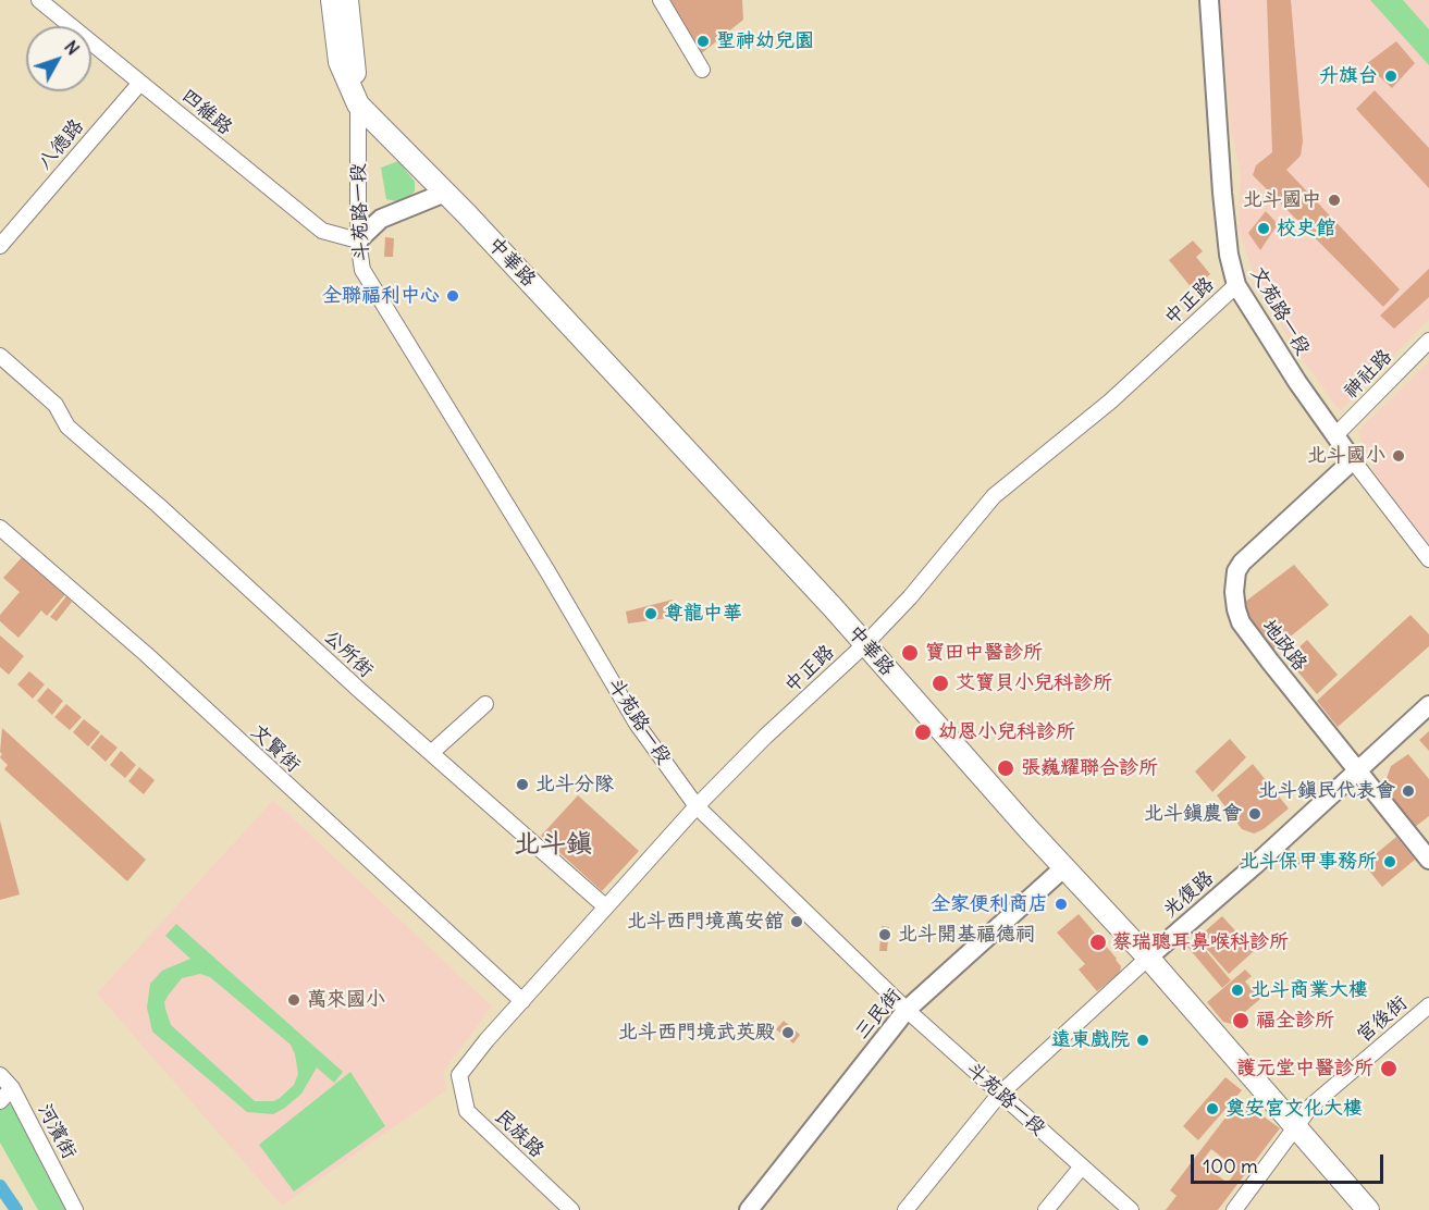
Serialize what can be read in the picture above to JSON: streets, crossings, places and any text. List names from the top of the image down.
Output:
{
  "streets": {
    "main road": ["斗苑路一段", "中華路"],
    "street": [
      "四維路",
      "八德路",
      "中正路",
      "文苑路一段",
      "神社路",
      "地政路",
      "公所街",
      "文賢街",
      "光復路",
      "三民街",
      "宮後街",
      "河濱街",
      "民族路"
    ]
  },
  "crossings": [
    ["四維路", "八德路"],
    ["四維路", "斗苑路一段"],
    ["斗苑路一段", "中華路"],
    ["斗苑路一段", "中正路"],
    ["斗苑路一段", "光復路"],
    ["斗苑路一段", "三民街"],
    ["中華路", "中正路"],
    ["中華路", "光復路"],
    ["中華路", "三民街"],
    ["中華路", "宮後街"],
    ["中正路", "文苑路一段"],
    ["中正路", "公所街"],
    ["中正路", "文賢街"],
    ["中正路", "民族路"],
    ["文苑路一段", "神社路"],
    ["文苑路一段", "地政路"],
    ["地政路", "光復路"]
  ],
  "districts": ["北斗鎮"],
  "places": [
    "聖神幼兒園",
    "升旗台",
    "北斗國中",
    "校史館",
    "全聯福利中心",
    "北斗國小",
    "尊龍中華",
    "寶田中醫診所",
    "艾寶貝小兒科診所",
    "幼恩小兒科診所",
    "張巍耀聯合診所",
    "北斗分隊",
    "北斗鎮民代表會",
    "北斗鎮農會",
    "北斗保甲事務所",
    "全家便利商店",
    "北斗西門境萬安舘",
    "北斗開基福德祠",
    "蔡瑞聰耳鼻喉科診所",
    "北斗商業大樓",
    "萬來國小",
    "福全診所",
    "北斗西門境武英殿",
    "遠東戲院",
    "護元堂中醫診所",
    "奠安宮文化大樓"
  ],
  "scale_bar": "100 m",
  "north": "top right"
}
